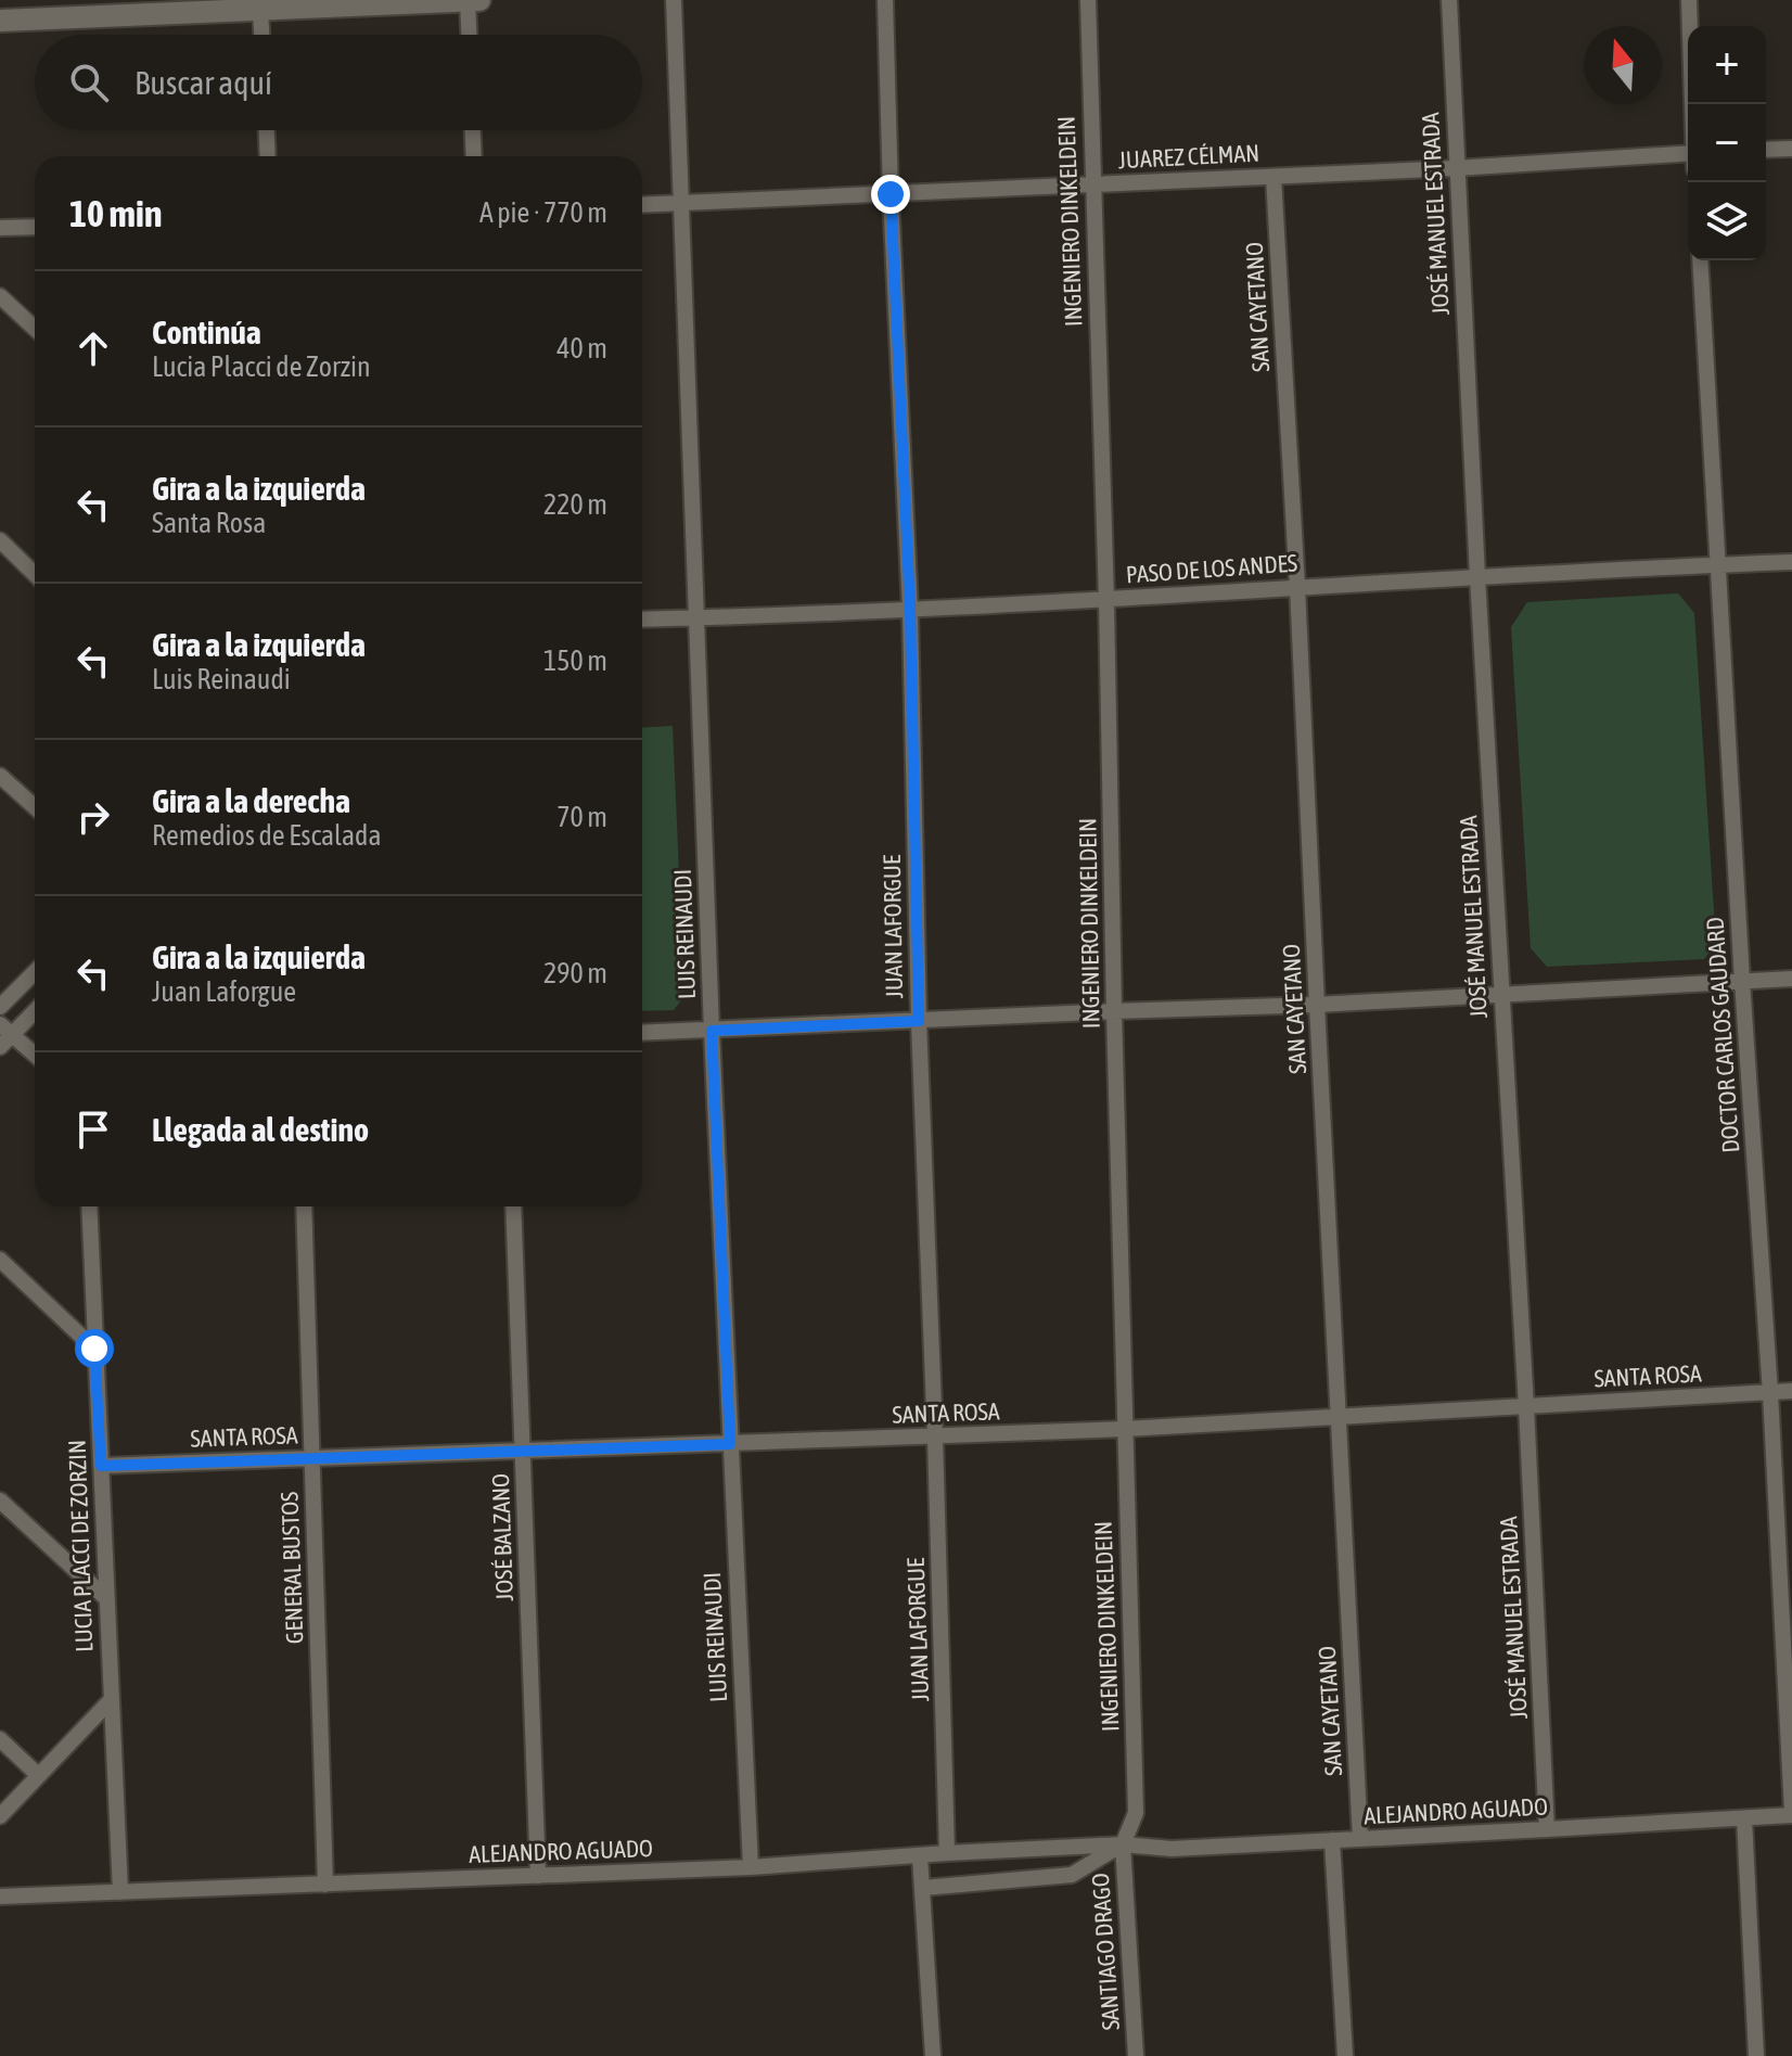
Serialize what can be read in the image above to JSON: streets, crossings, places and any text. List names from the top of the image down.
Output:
{
  "streets": {
    "street": [
      "JUAREZ CÉLMAN",
      "JOSÉ MANUEL ESTRADA",
      "INGENIERO DINKELDEIN",
      "SAN CAYETANO",
      "PASO DE LOS ANDES",
      "JUAN LAFORGUE",
      "LUIS REINAUDI",
      "DOCTOR CARLOS GAUDARD",
      "SANTA ROSA",
      "JOSÉ BALZANO",
      "LUCIA PLACCI DE ZORZIN",
      "GENERAL BUSTOS",
      "ALEJANDRO AGUADO",
      "SANTIAGO DRAGO"
    ]
  },
  "crossings": [
    ["JUAREZ CÉLMAN", "JOSÉ MANUEL ESTRADA"],
    ["JUAREZ CÉLMAN", "INGENIERO DINKELDEIN"],
    ["JUAREZ CÉLMAN", "SAN CAYETANO"],
    ["JUAREZ CÉLMAN", "JUAN LAFORGUE"],
    ["JUAREZ CÉLMAN", "LUIS REINAUDI"],
    ["JOSÉ MANUEL ESTRADA", "PASO DE LOS ANDES"],
    ["JOSÉ MANUEL ESTRADA", "SANTA ROSA"],
    ["JOSÉ MANUEL ESTRADA", "ALEJANDRO AGUADO"],
    ["INGENIERO DINKELDEIN", "PASO DE LOS ANDES"],
    ["INGENIERO DINKELDEIN", "SANTA ROSA"],
    ["INGENIERO DINKELDEIN", "ALEJANDRO AGUADO"],
    ["INGENIERO DINKELDEIN", "SANTIAGO DRAGO"],
    ["SAN CAYETANO", "PASO DE LOS ANDES"],
    ["SAN CAYETANO", "SANTA ROSA"],
    ["SAN CAYETANO", "ALEJANDRO AGUADO"],
    ["PASO DE LOS ANDES", "JUAN LAFORGUE"],
    ["PASO DE LOS ANDES", "LUIS REINAUDI"],
    ["PASO DE LOS ANDES", "DOCTOR CARLOS GAUDARD"],
    ["JUAN LAFORGUE", "SANTA ROSA"],
    ["JUAN LAFORGUE", "ALEJANDRO AGUADO"],
    ["LUIS REINAUDI", "SANTA ROSA"],
    ["LUIS REINAUDI", "ALEJANDRO AGUADO"],
    ["DOCTOR CARLOS GAUDARD", "SANTA ROSA"],
    ["DOCTOR CARLOS GAUDARD", "ALEJANDRO AGUADO"],
    ["SANTA ROSA", "JOSÉ BALZANO"],
    ["SANTA ROSA", "LUCIA PLACCI DE ZORZIN"],
    ["SANTA ROSA", "GENERAL BUSTOS"],
    ["JOSÉ BALZANO", "ALEJANDRO AGUADO"],
    ["LUCIA PLACCI DE ZORZIN", "ALEJANDRO AGUADO"],
    ["GENERAL BUSTOS", "ALEJANDRO AGUADO"],
    ["ALEJANDRO AGUADO", "SANTIAGO DRAGO"]
  ],
  "north": "top",
  "page": {
    "map_buttons": ["+", "−"],
    "search": "Buscar aquí",
    "heading": ["10 min", "A pie · 770 m"],
    "list": [
      ["Continúa", "Lucia Placci de Zorzin", "40 m"],
      ["Gira a la izquierda", "Santa Rosa", "220 m"],
      ["Gira a la izquierda", "Luis Reinaudi", "150 m"],
      ["Gira a la derecha", "Remedios de Escalada", "70 m"],
      ["Gira a la izquierda", "Juan Laforgue", "290 m"],
      "Llegada al destino"
    ]
  }
}
